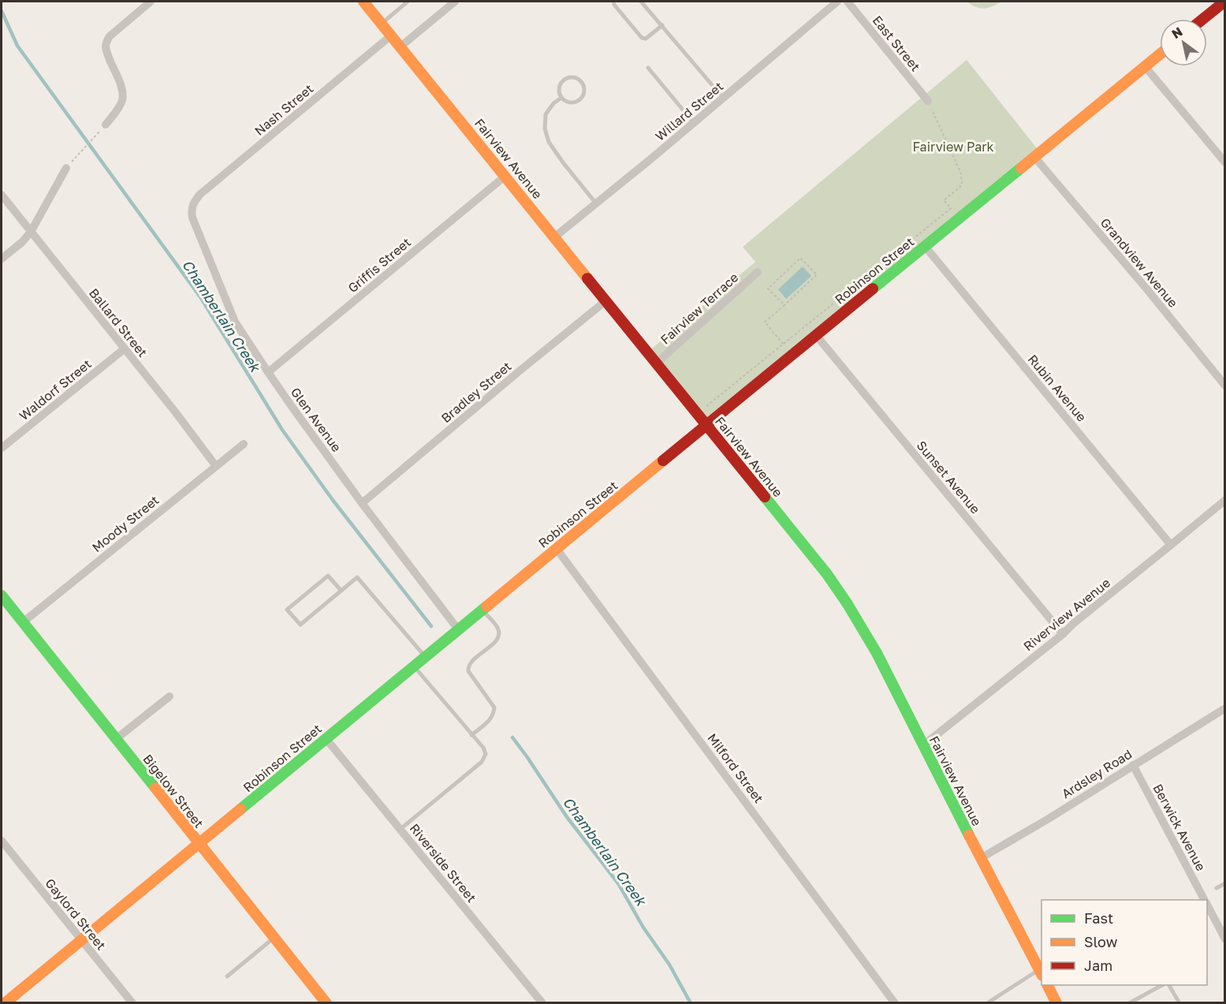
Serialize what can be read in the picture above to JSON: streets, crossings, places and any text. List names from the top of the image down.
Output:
{
  "streets": {
    "street": [
      "East Street",
      "Nash Street",
      "Willard Street",
      "Fairview Avenue",
      "Grandview Avenue",
      "Griffis Street",
      "Robinson Street",
      "Fairview Terrace",
      "Ballard Street",
      "Rubin Avenue",
      "Waldorf Street",
      "Bradley Street",
      "Glen Avenue",
      "Sunset Avenue",
      "Moody Street",
      "Riverview Avenue",
      "Milford Street",
      "Ardsley Road",
      "Bigelow Street",
      "Berwick Avenue",
      "Riverside Street",
      "Gaylord Street"
    ]
  },
  "crossings": [
    ["Nash Street", "Fairview Avenue"],
    ["Nash Street", "Glen Avenue"],
    ["Willard Street", "Fairview Avenue"],
    ["Fairview Avenue", "Griffis Street"],
    ["Fairview Avenue", "Robinson Street"],
    ["Fairview Avenue", "Fairview Terrace"],
    ["Fairview Avenue", "Bradley Street"],
    ["Fairview Avenue", "Riverview Avenue"],
    ["Fairview Avenue", "Ardsley Road"],
    ["Grandview Avenue", "Robinson Street"],
    ["Griffis Street", "Glen Avenue"],
    ["Robinson Street", "Rubin Avenue"],
    ["Robinson Street", "Glen Avenue"],
    ["Robinson Street", "Sunset Avenue"],
    ["Robinson Street", "Milford Street"],
    ["Robinson Street", "Bigelow Street"],
    ["Robinson Street", "Riverside Street"],
    ["Robinson Street", "Gaylord Street"],
    ["Ballard Street", "Waldorf Street"],
    ["Ballard Street", "Moody Street"],
    ["Rubin Avenue", "Riverview Avenue"],
    ["Bradley Street", "Glen Avenue"],
    ["Sunset Avenue", "Riverview Avenue"],
    ["Moody Street", "Bigelow Street"],
    ["Ardsley Road", "Berwick Avenue"]
  ],
  "water": ["Chamberlain Creek"],
  "parks": ["Fairview Park"],
  "legend": ["Fast", "Slow", "Jam"],
  "north": "top left"
}
